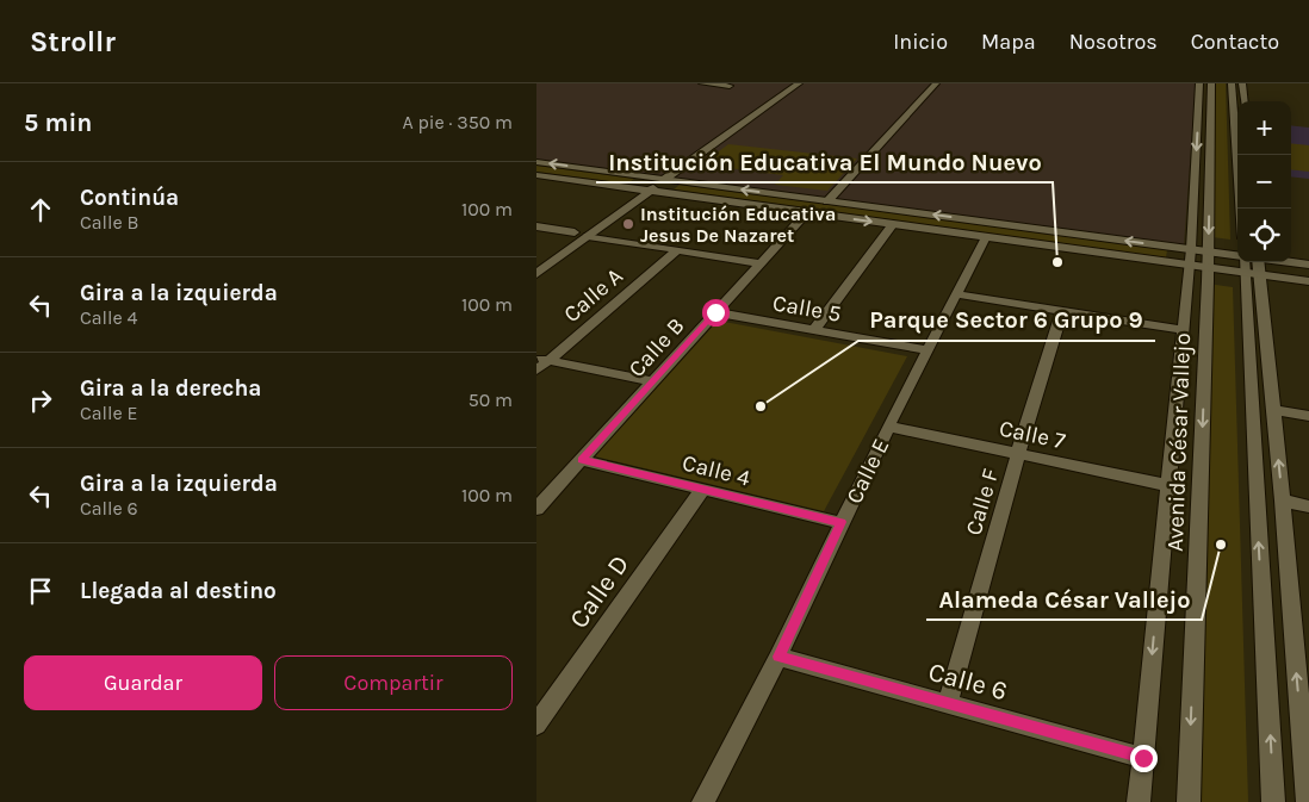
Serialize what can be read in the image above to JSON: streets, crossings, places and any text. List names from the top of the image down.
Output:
{
  "streets": {
    "street": [
      "Calle A",
      "Calle 5",
      "Calle B",
      "Calle 7",
      "Avenida César Vallejo",
      "Calle 4",
      "Calle E",
      "Calle F",
      "Calle D",
      "Calle 6"
    ]
  },
  "crossings": [
    ["Calle 5", "Calle B"],
    ["Calle 5", "Calle E"],
    ["Calle B", "Calle 4"],
    ["Calle 7", "Avenida César Vallejo"],
    ["Calle 7", "Calle E"],
    ["Calle 7", "Calle F"],
    ["Avenida César Vallejo", "Calle 6"],
    ["Calle 4", "Calle E"],
    ["Calle 4", "Calle D"],
    ["Calle E", "Calle 6"],
    ["Calle F", "Calle 6"]
  ],
  "places": [
    "Institución Educativa Jesus De Nazaret",
    "Institución Educativa El Mundo Nuevo",
    "Parque Sector 6 Grupo 9",
    "Alameda César Vallejo"
  ],
  "page": {
    "header": "Strollr",
    "nav": [
      "Inicio",
      "Mapa",
      "Nosotros",
      "Contacto"
    ],
    "heading": ["5 min", "A pie · 350 m"],
    "map_buttons": ["+", "−"],
    "list": [
      ["Continúa", "Calle B", "100 m"],
      ["Gira a la izquierda", "Calle 4", "100 m"],
      ["Gira a la derecha", "Calle E", "50 m"],
      ["Gira a la izquierda", "Calle 6", "100 m"],
      "Llegada al destino"
    ],
    "buttons": ["Guardar", "Compartir"]
  }
}
